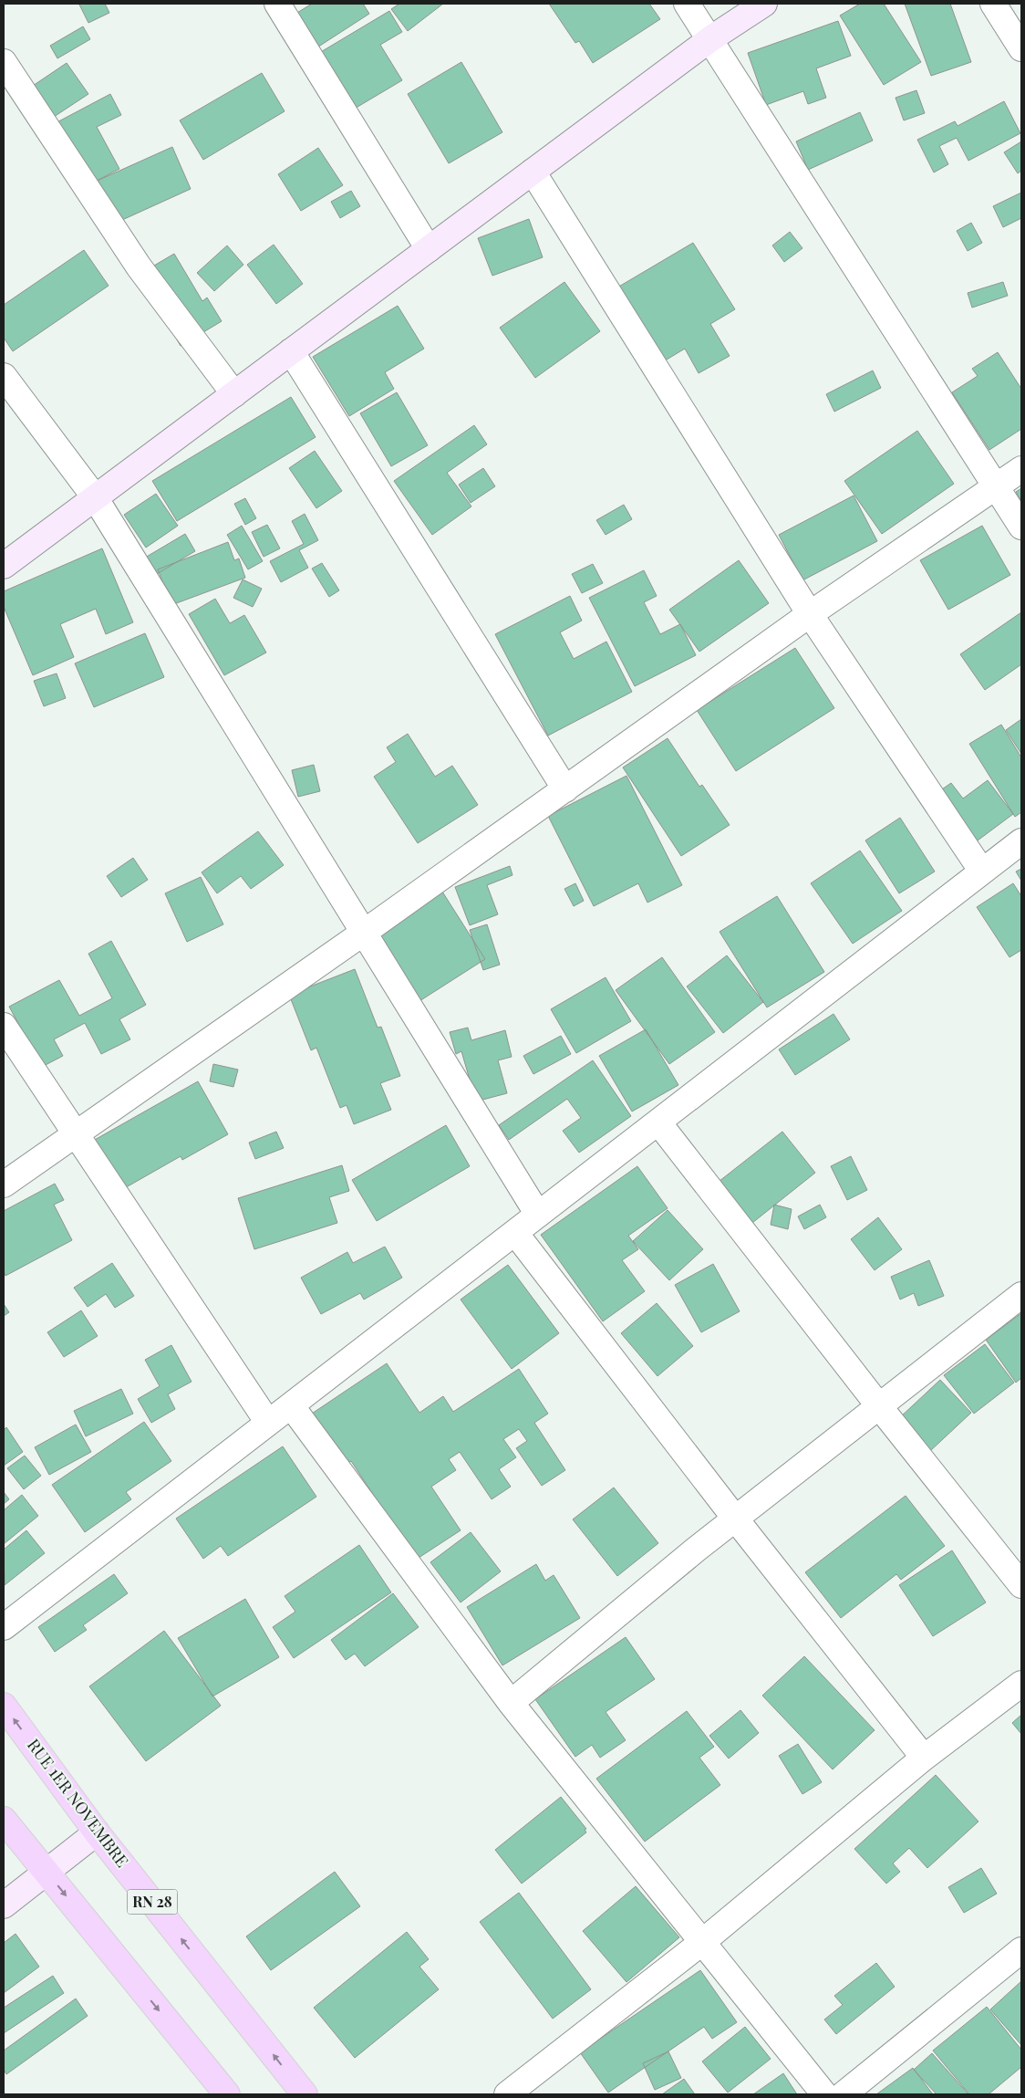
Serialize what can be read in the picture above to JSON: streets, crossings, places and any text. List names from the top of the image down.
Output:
{
  "streets": {
    "main road": ["RUE 1ER NOVEMBRE", "RN 28"]
  }
}
